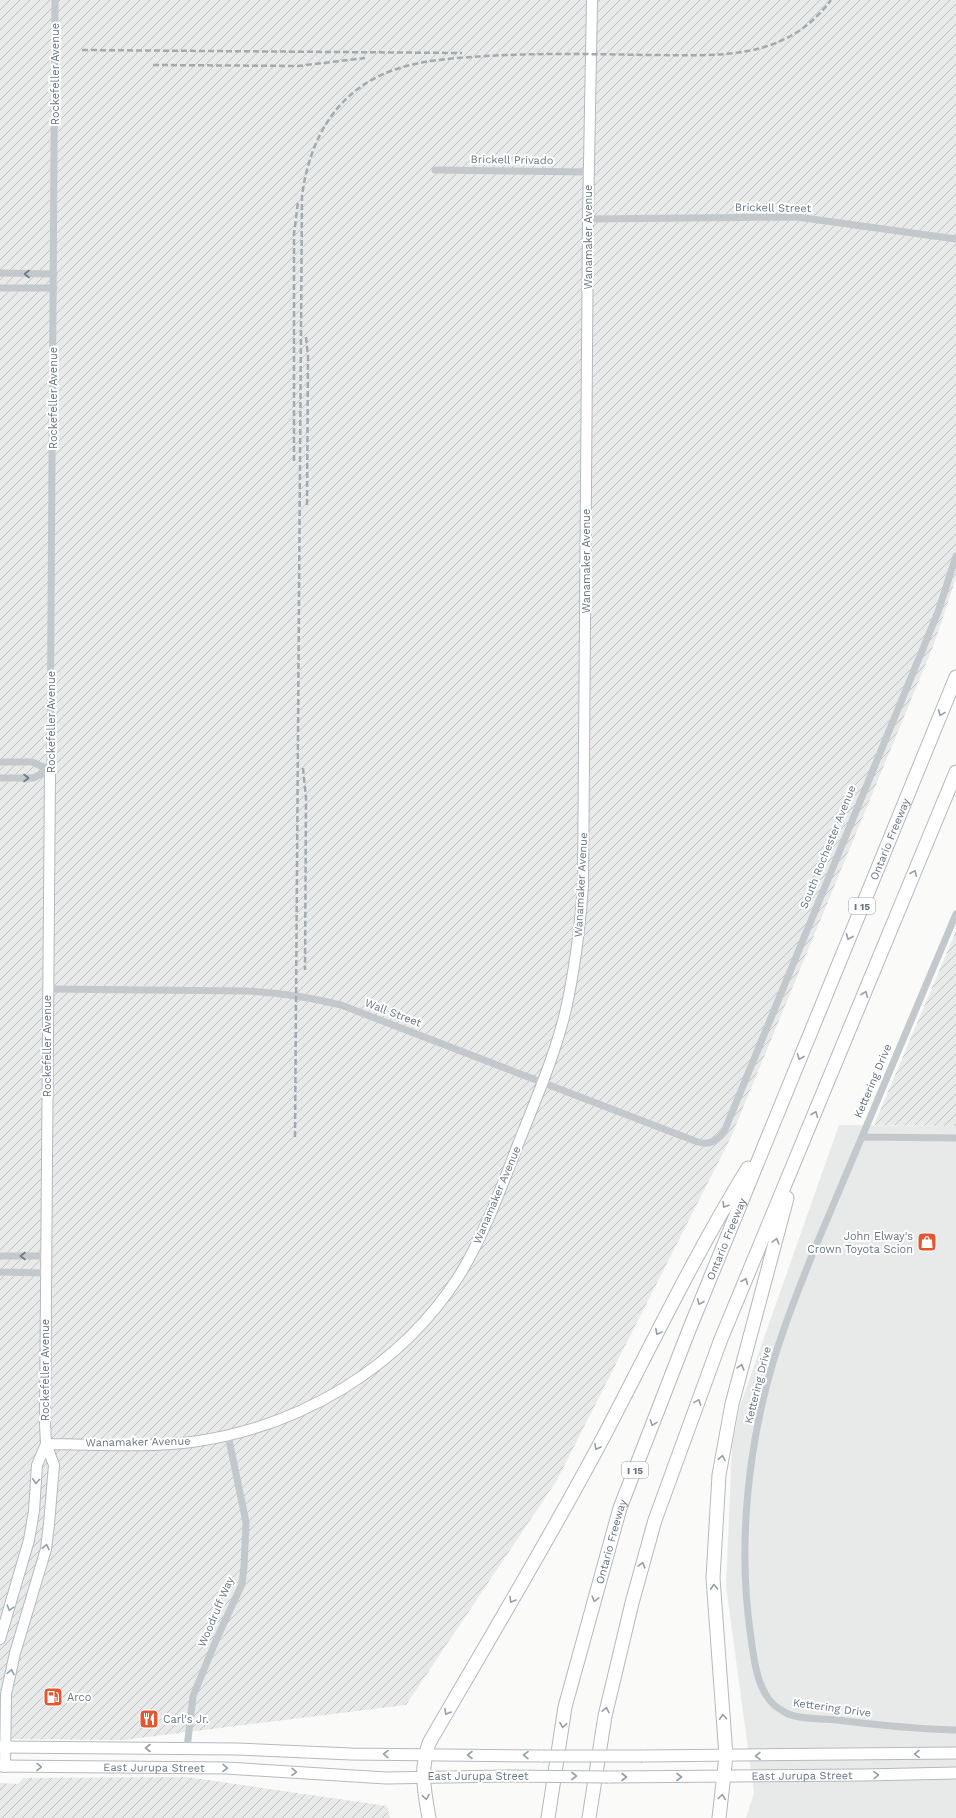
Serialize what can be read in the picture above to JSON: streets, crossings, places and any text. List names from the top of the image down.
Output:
{
  "streets": {
    "highway": ["Ontario Freeway", "I 15"],
    "main road": ["East Jurupa Street"],
    "street": [
      "Rockefeller Avenue",
      "Brickell Privado",
      "Brickell Street",
      "Wanamaker Avenue",
      "South Rochester Avenue",
      "Wall Street",
      "Kettering Drive",
      "Woodruff Way"
    ]
  },
  "crossings": [
    ["Rockefeller Avenue", "Wanamaker Avenue"],
    ["Rockefeller Avenue", "Wall Street"],
    ["Rockefeller Avenue", "East Jurupa Street"],
    ["Brickell Privado", "Wanamaker Avenue"],
    ["Brickell Street", "Wanamaker Avenue"],
    ["Wanamaker Avenue", "Wall Street"],
    ["Wanamaker Avenue", "Woodruff Way"],
    ["South Rochester Avenue", "Wall Street"],
    ["Woodruff Way", "East Jurupa Street"]
  ],
  "places": {
    "shop": ["John Elway's Crown Toyota Scion"],
    "fuel station": ["Arco"],
    "restaurant": ["Carl's Jr."]
  }
}
